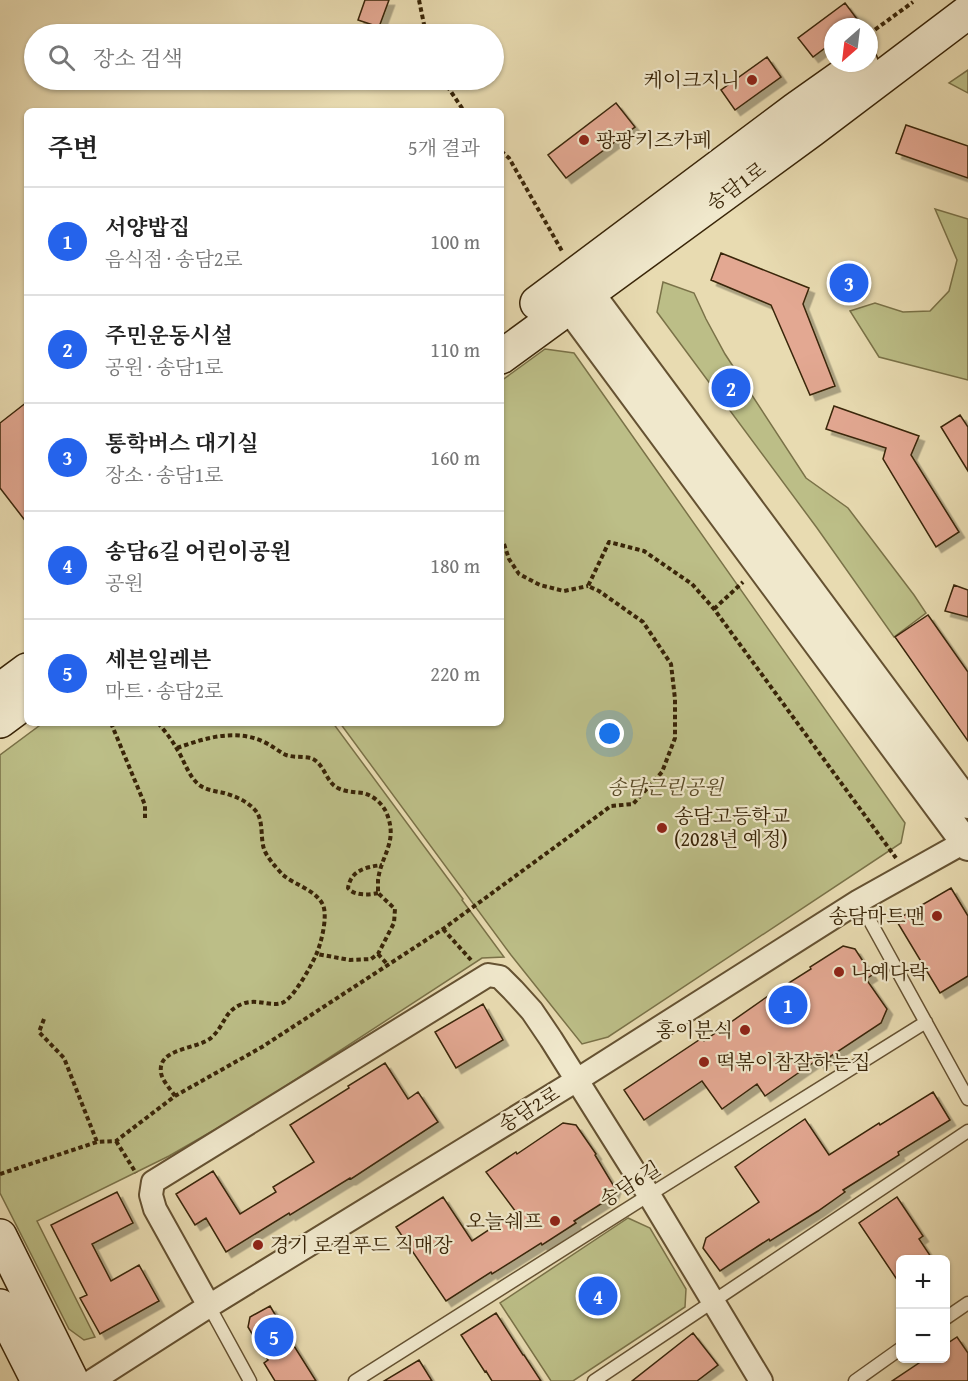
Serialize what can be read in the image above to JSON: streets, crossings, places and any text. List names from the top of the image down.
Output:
{
  "streets": {
    "main road": ["송담1로"],
    "street": ["송담2로"],
    "lane": ["송담6길"]
  },
  "parks": ["송담근린공원"],
  "places": [
    "케이크지니",
    "팡팡키즈카페",
    "송담고등학교 (2028년 예정)",
    "송담마트맨",
    "나예다락",
    "홍이분식",
    "떡볶이참잘하는집",
    "오늘쉐프",
    "경기 로컬푸드 직매장"
  ],
  "north": "bottom left",
  "page": {
    "search": "장소 검색",
    "heading": ["주변", "5개 결과"],
    "list": [
      {
        "mark": "1",
        "name": "서양밥집",
        "note": "음식점 · 송담2로",
        "value": "100 m"
      },
      {
        "mark": "2",
        "name": "주민운동시설",
        "note": "공원 · 송담1로",
        "value": "110 m"
      },
      {
        "mark": "3",
        "name": "통학버스 대기실",
        "note": "장소 · 송담1로",
        "value": "160 m"
      },
      {
        "mark": "4",
        "name": "송담6길 어린이공원",
        "note": "공원",
        "value": "180 m"
      },
      {
        "mark": "5",
        "name": "세븐일레븐",
        "note": "마트 · 송담2로",
        "value": "220 m"
      }
    ],
    "pins": [
      "3",
      "2",
      "1",
      "4",
      "5"
    ],
    "map_buttons": ["+", "−"]
  }
}
